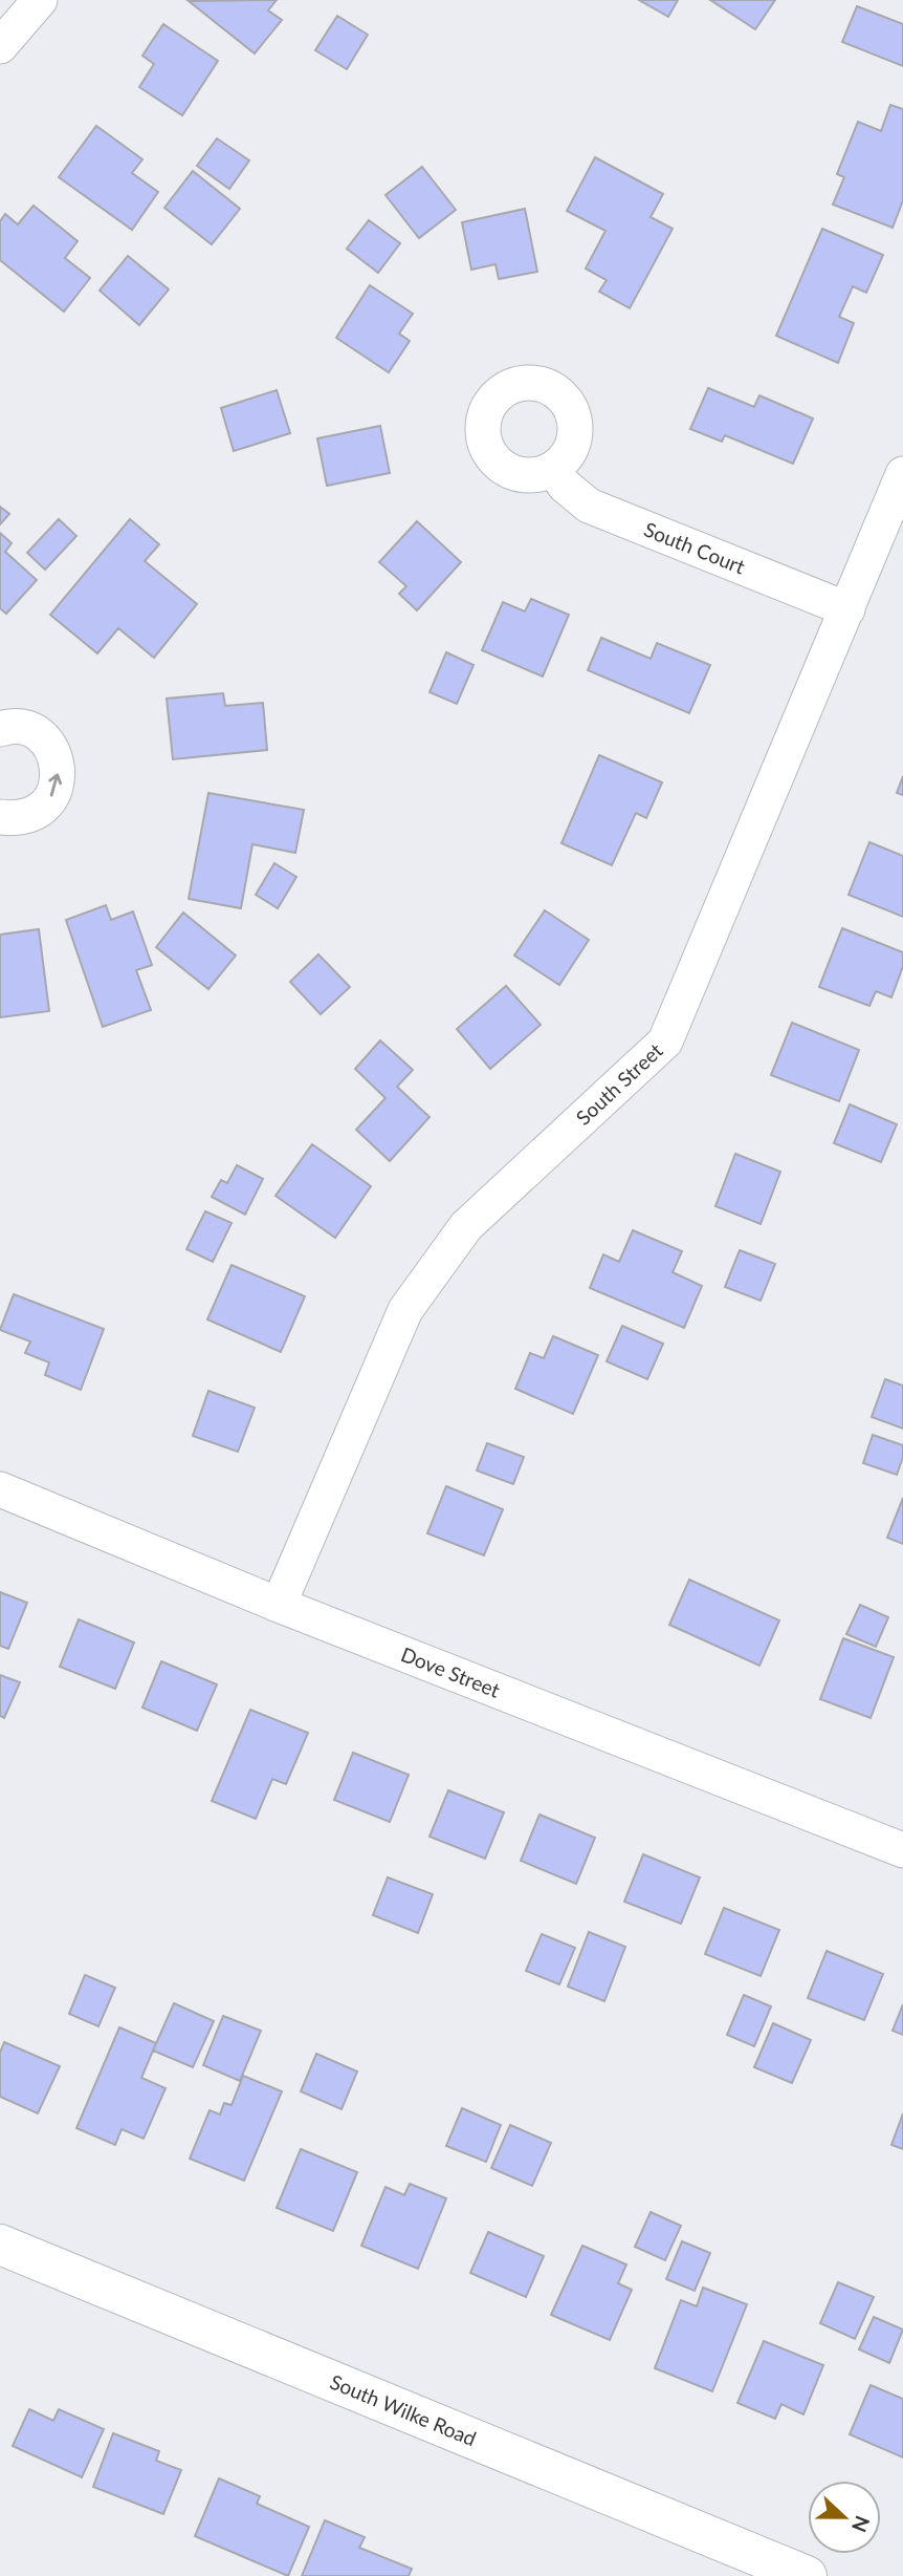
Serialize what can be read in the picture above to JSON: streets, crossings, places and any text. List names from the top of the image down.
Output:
{
  "streets": {
    "main road": ["South Wilke Road"],
    "street": ["South Court", "South Street", "Dove Street"]
  },
  "crossings": [
    ["South Court", "South Street"],
    ["South Street", "Dove Street"]
  ],
  "north": "right"
}
